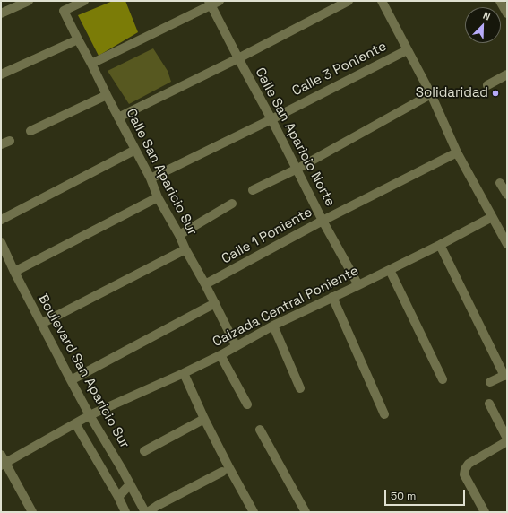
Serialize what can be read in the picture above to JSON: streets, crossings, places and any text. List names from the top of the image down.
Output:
{
  "streets": {
    "street": [
      "Calle 3 Poniente",
      "Calle San Aparicio Norte",
      "Calle San Aparicio Sur",
      "Calle 1 Poniente",
      "Calzada Central Poniente",
      "Boulevard San Aparicio Sur"
    ]
  },
  "crossings": [
    ["Calle 3 Poniente", "Calle San Aparicio Norte"],
    ["Calle 3 Poniente", "Calle San Aparicio Sur"],
    ["Calle San Aparicio Norte", "Calle 1 Poniente"],
    ["Calle San Aparicio Norte", "Calzada Central Poniente"],
    ["Calle San Aparicio Sur", "Calle 1 Poniente"],
    ["Calle San Aparicio Sur", "Calzada Central Poniente"],
    ["Calzada Central Poniente", "Boulevard San Aparicio Sur"]
  ],
  "places": ["Solidaridad"],
  "scale_bar": "50 m",
  "north": "top right"
}
